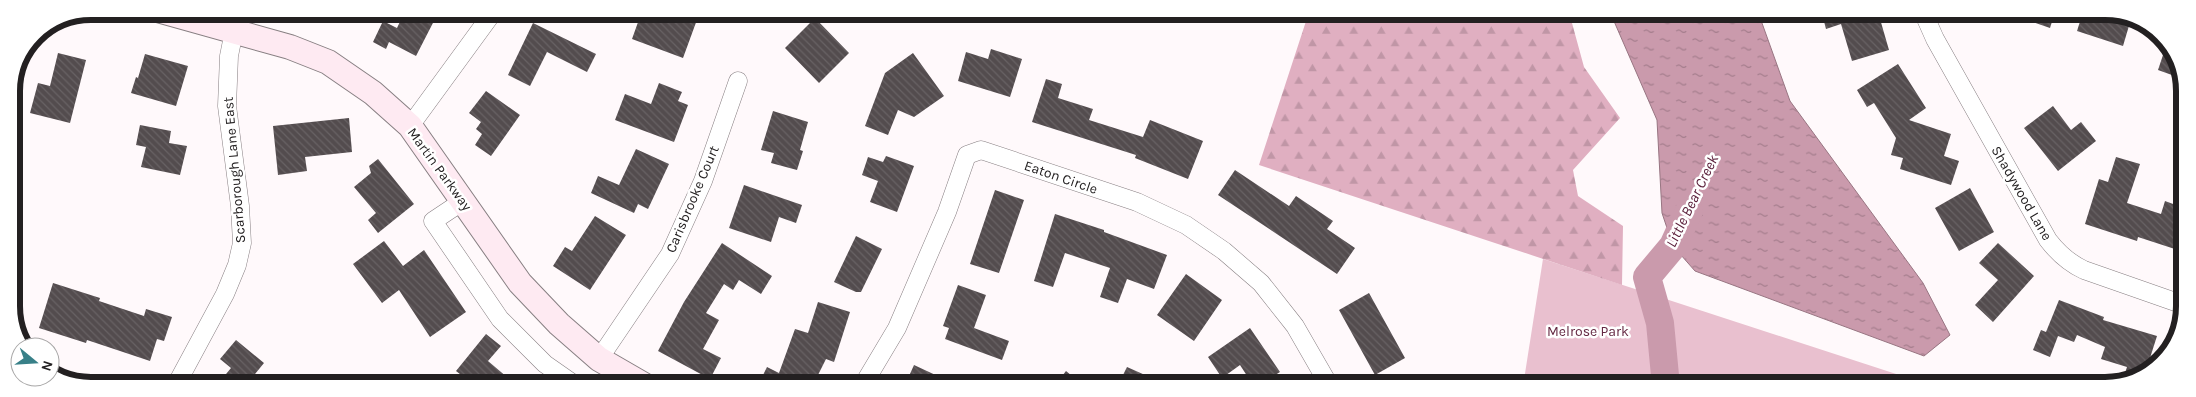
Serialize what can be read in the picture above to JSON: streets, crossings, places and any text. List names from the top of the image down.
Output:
{
  "streets": {
    "street": [
      "Martin Parkway",
      "Scarborough Lane East",
      "Eaton Circle",
      "Shadywood Lane",
      "Carisbrooke Court"
    ]
  },
  "crossings": [
    ["Martin Parkway", "Scarborough Lane East"],
    ["Martin Parkway", "Carisbrooke Court"]
  ],
  "water": ["Little Bear Creek"],
  "parks": ["Melrose Park"],
  "north": "right"
}
